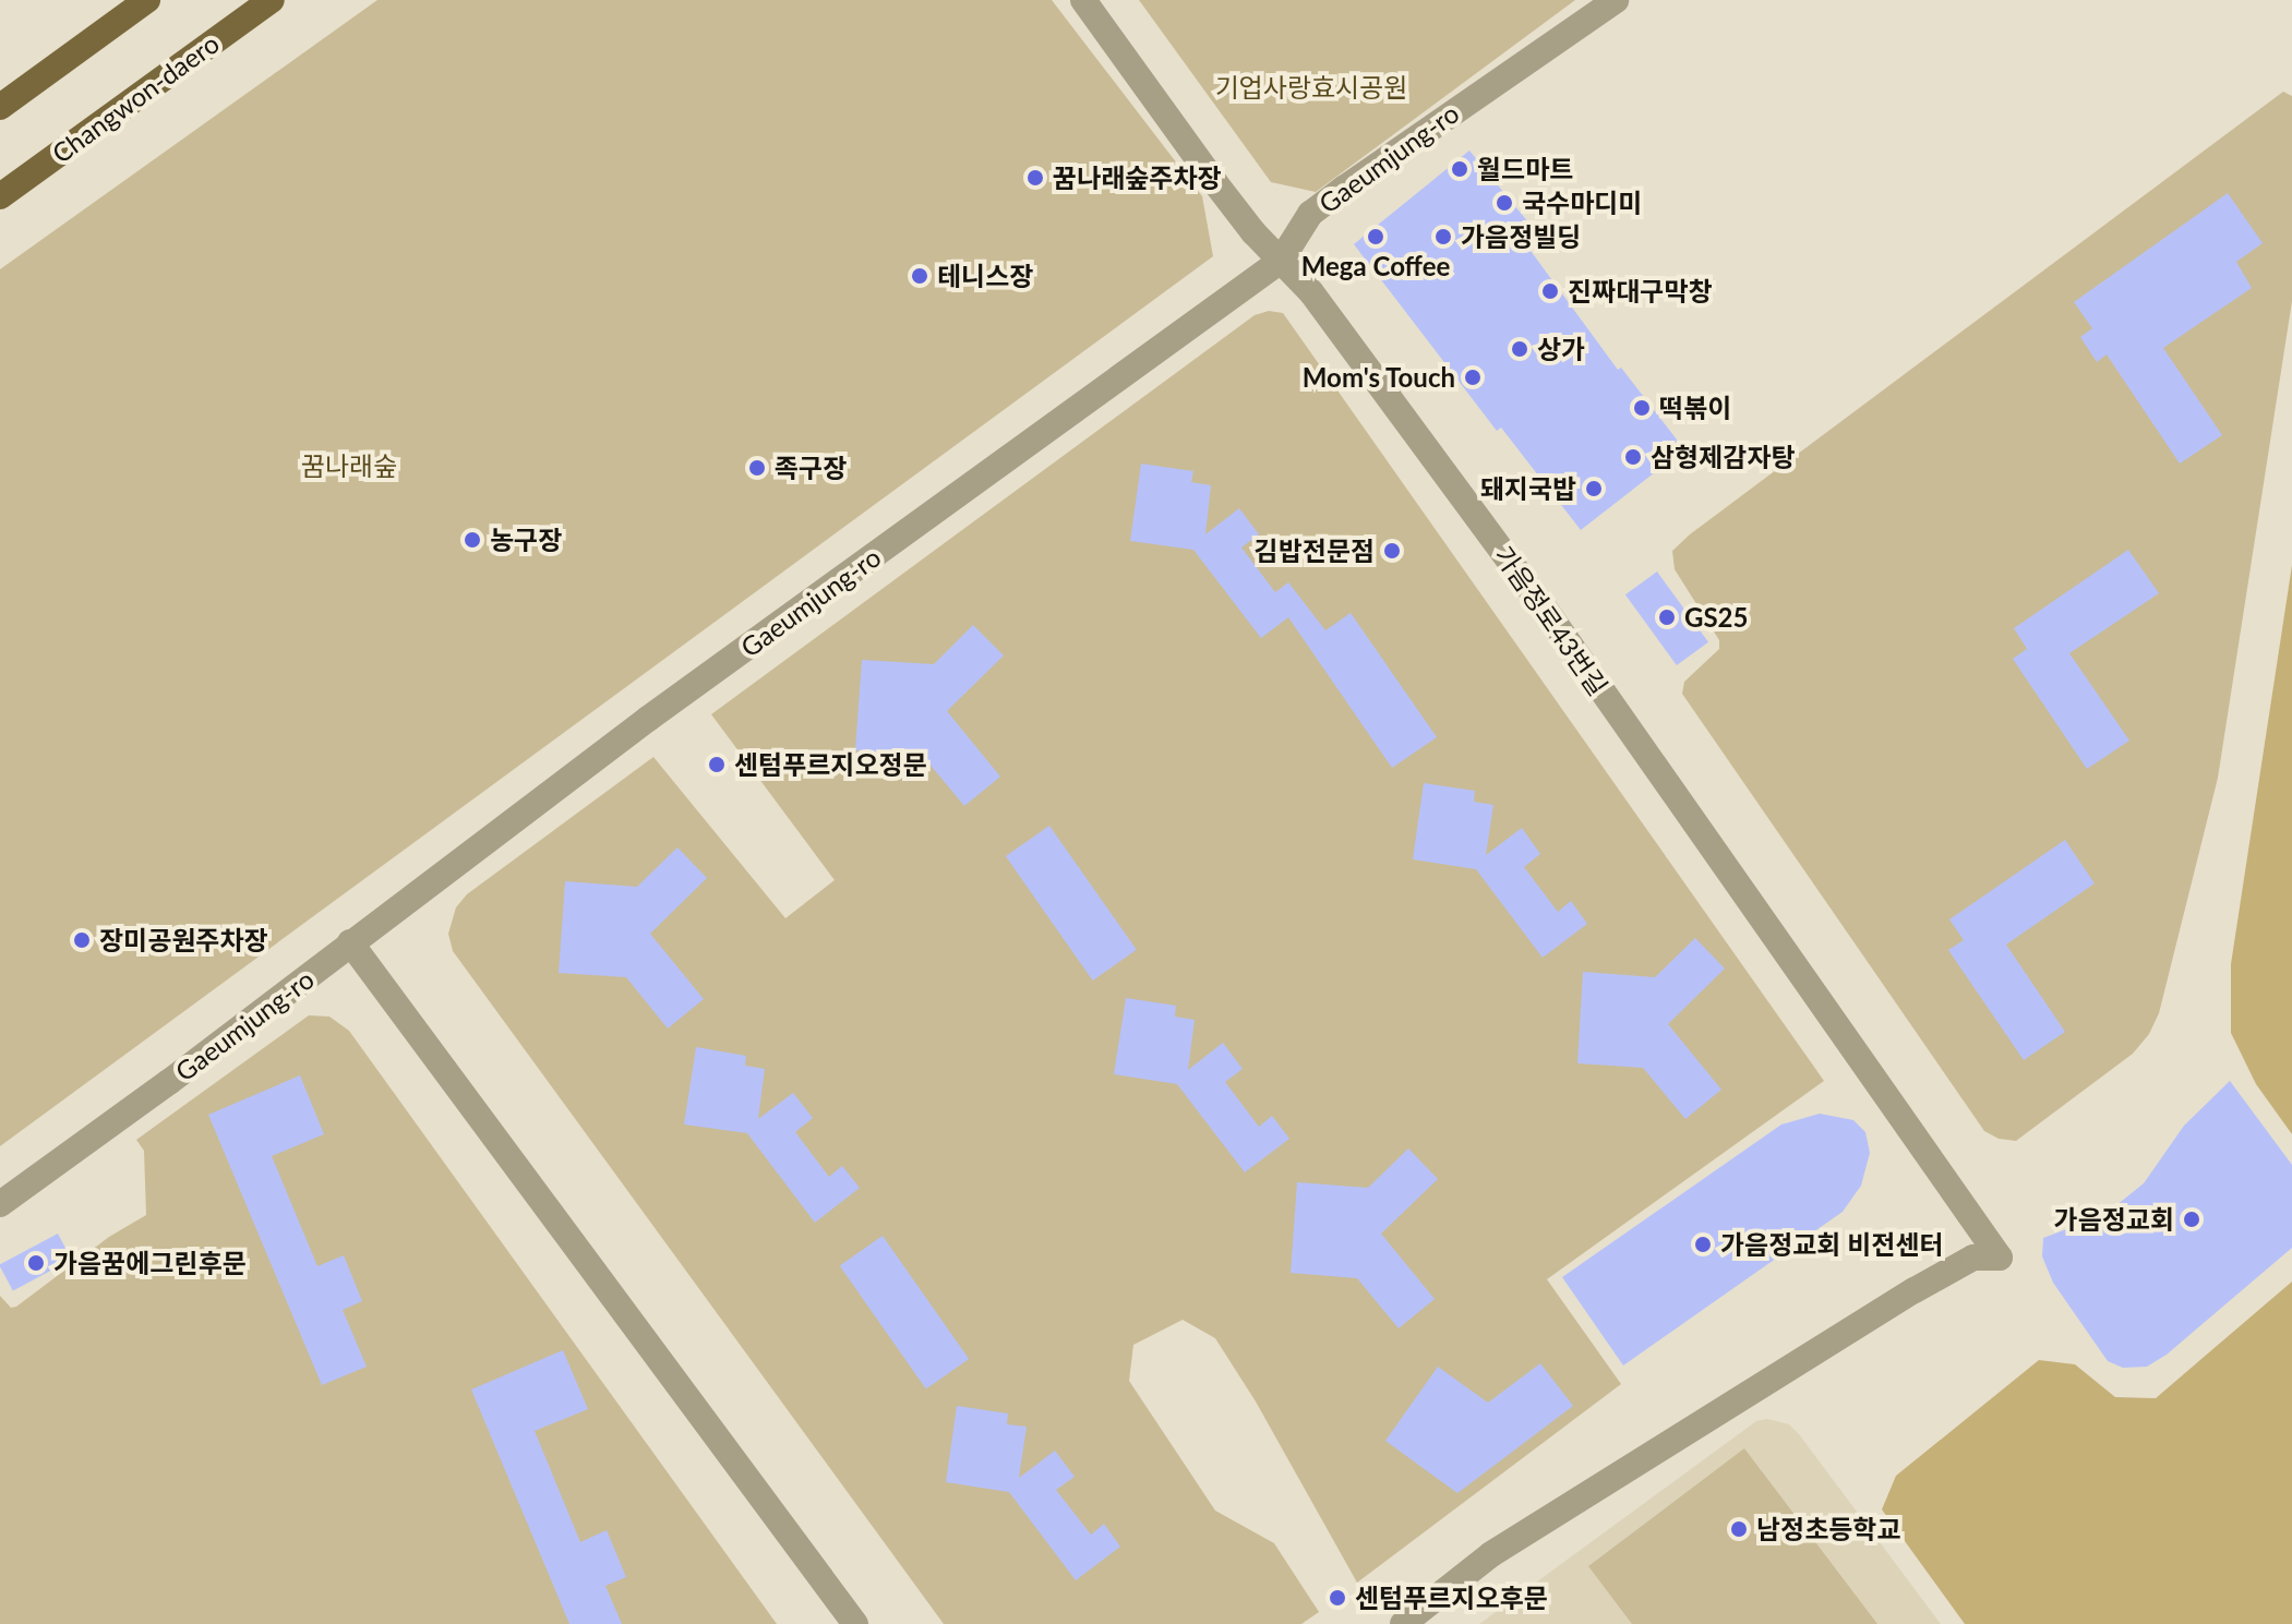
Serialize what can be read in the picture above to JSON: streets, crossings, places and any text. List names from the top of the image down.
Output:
{
  "streets": {
    "main road": ["Changwon-daero"],
    "street": ["Gaeumjung-ro", "가음정로43번길"]
  },
  "crossings": [
    ["Gaeumjung-ro", "가음정로43번길"]
  ],
  "parks": ["기업사랑효시공원", "꿈나래숲"],
  "places": [
    "월드마트",
    "꿈나래숲주차장",
    "국수마디미",
    "Mega Coffee",
    "가음정빌딩",
    "테니스장",
    "진짜대구막창",
    "상가",
    "Mom's Touch",
    "떡볶이",
    "삼형제감자탕",
    "족구장",
    "돼지국밥",
    "농구장",
    "김밥전문점",
    "GS25",
    "센텀푸르지오정문",
    "장미공원주차장",
    "가음정교회",
    "가음정교회 비전센터",
    "가음꿈에그린후문",
    "남정초등학교",
    "센텀푸르지오후문"
  ]
}
